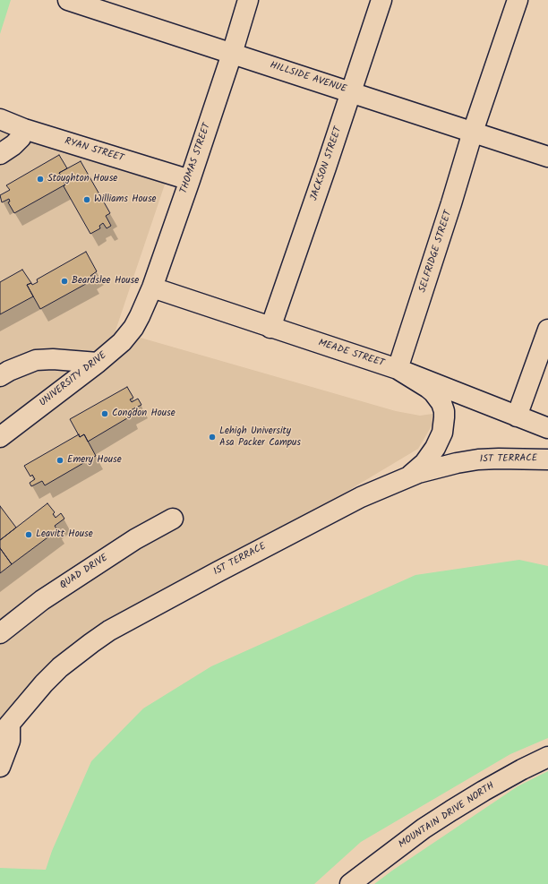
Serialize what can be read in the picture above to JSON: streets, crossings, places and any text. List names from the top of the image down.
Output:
{
  "streets": {
    "street": [
      "HILLSIDE AVENUE",
      "RYAN STREET",
      "THOMAS STREET",
      "JACKSON STREET",
      "SELFRIDGE STREET",
      "MEADE STREET",
      "UNIVERSITY DRIVE",
      "1ST TERRACE",
      "QUAD DRIVE",
      "MOUNTAIN DRIVE NORTH"
    ]
  },
  "crossings": [
    ["HILLSIDE AVENUE", "THOMAS STREET"],
    ["HILLSIDE AVENUE", "JACKSON STREET"],
    ["HILLSIDE AVENUE", "SELFRIDGE STREET"],
    ["RYAN STREET", "THOMAS STREET"],
    ["THOMAS STREET", "MEADE STREET"],
    ["THOMAS STREET", "UNIVERSITY DRIVE"],
    ["JACKSON STREET", "MEADE STREET"],
    ["SELFRIDGE STREET", "MEADE STREET"]
  ],
  "places": [
    "Stoughton House",
    "Williams House",
    "Beardslee House",
    "Congdon House",
    "Lehigh University Asa Packer Campus",
    "Emery House",
    "Leavitt House"
  ]
}
